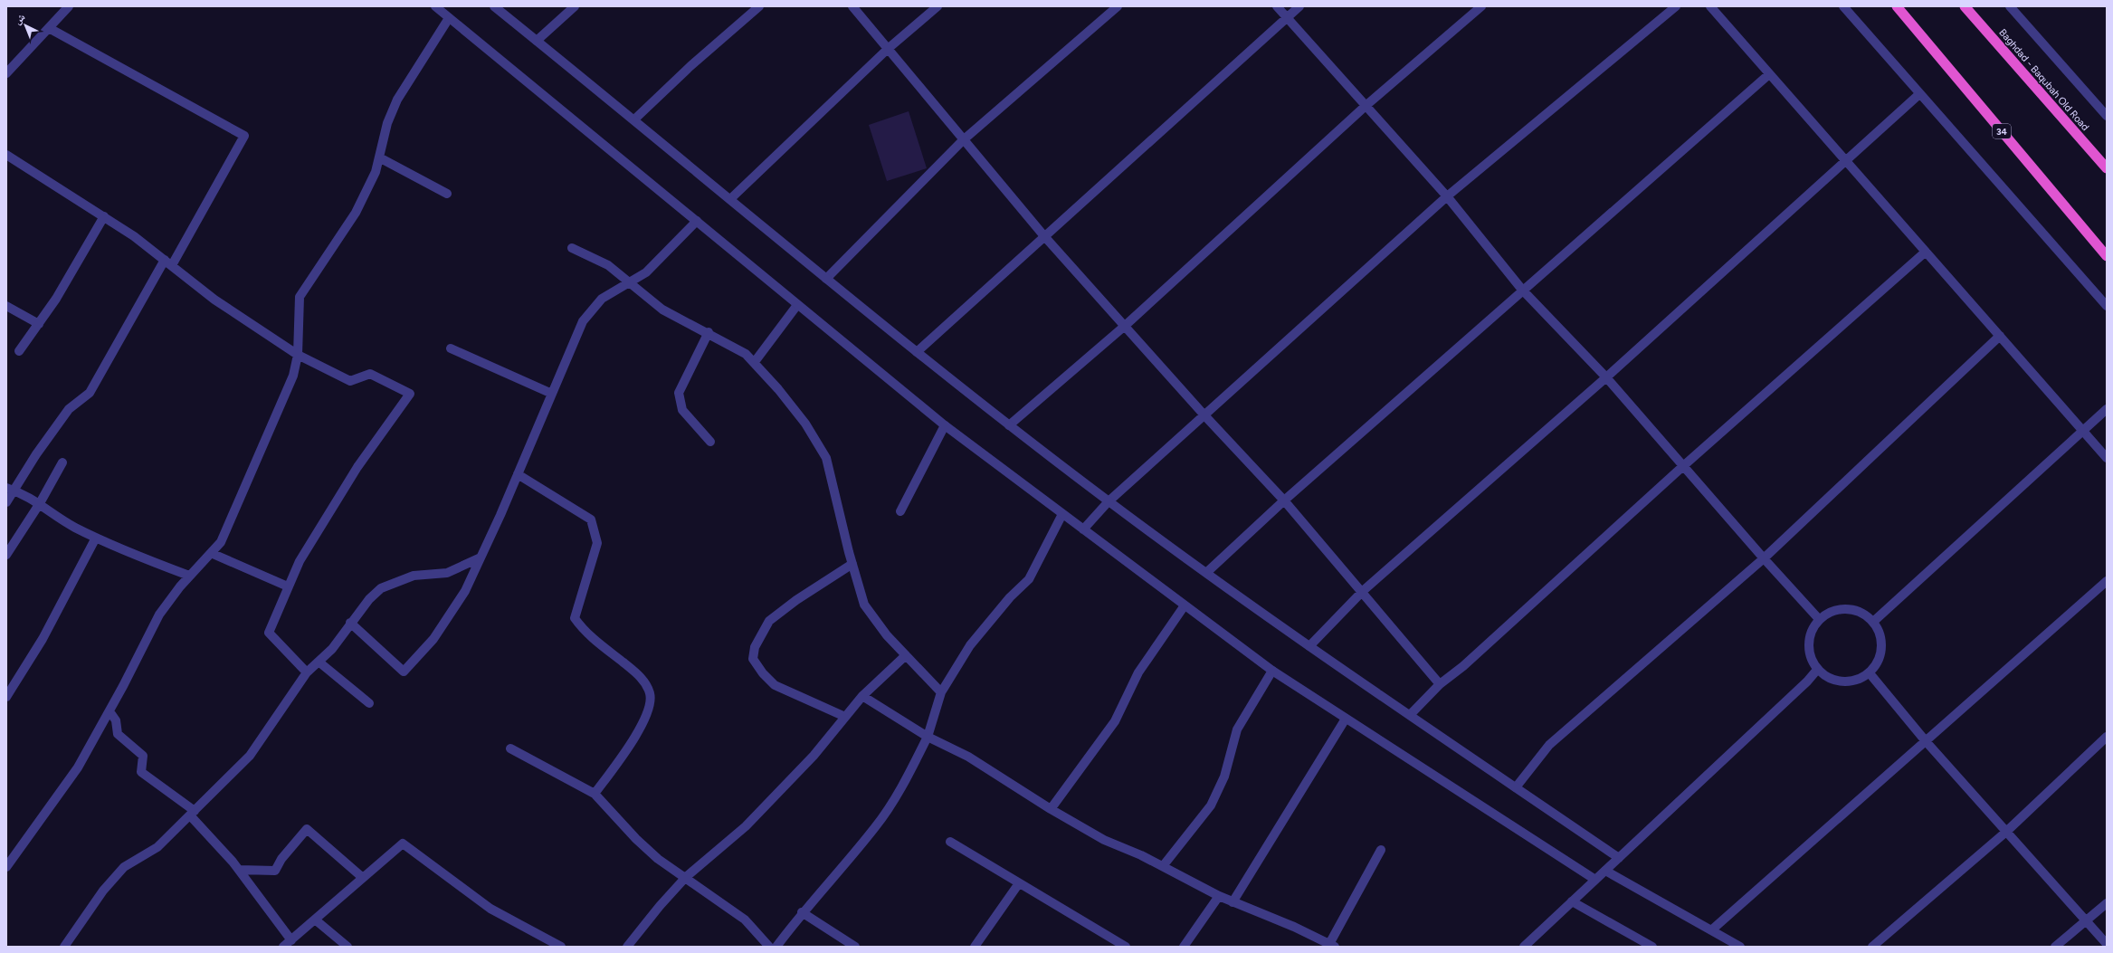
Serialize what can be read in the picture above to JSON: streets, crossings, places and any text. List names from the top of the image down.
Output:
{
  "streets": {
    "highway": ["Baghdad - Baqubah Old Road", "34"]
  },
  "north": "top left"
}
